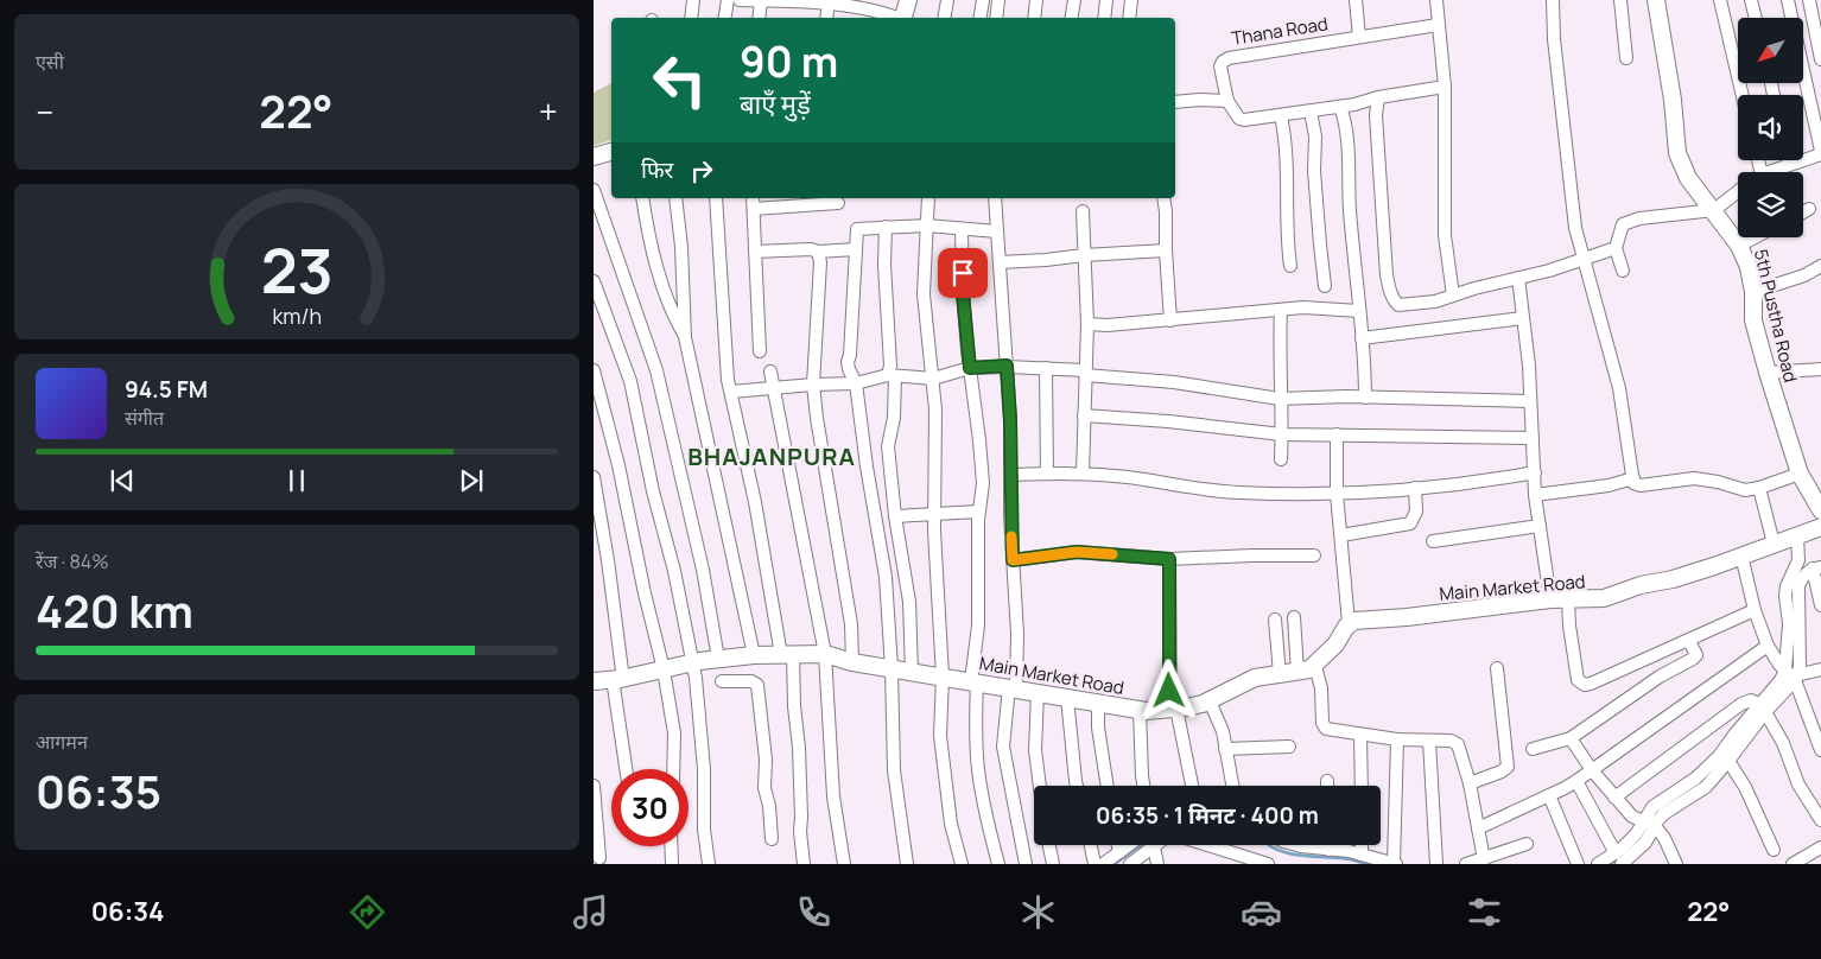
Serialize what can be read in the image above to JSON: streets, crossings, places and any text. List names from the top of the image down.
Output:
{
  "streets": {
    "street": ["Thana Road", "5th Pustha Road", "Main Market Road"]
  },
  "districts": ["BHAJANPURA"],
  "north": "bottom left",
  "page": {
    "tile": [
      "एसी",
      ["रेंज · 84%", "420 km"],
      ["आगमन", "06:35"]
    ],
    "turn": ["90 m", "बाएँ मुड़ें"],
    "heat": ["−", "22°", "+"],
    "then": "फिर",
    "song": ["94.5 FM", "संगीत"],
    "limit": "30",
    "trip": "06:35 · 1 मिनट · 400 m",
    "tabs": ["06:34", "22°"],
    "gauge": ["23", "km/h"]
  }
}
